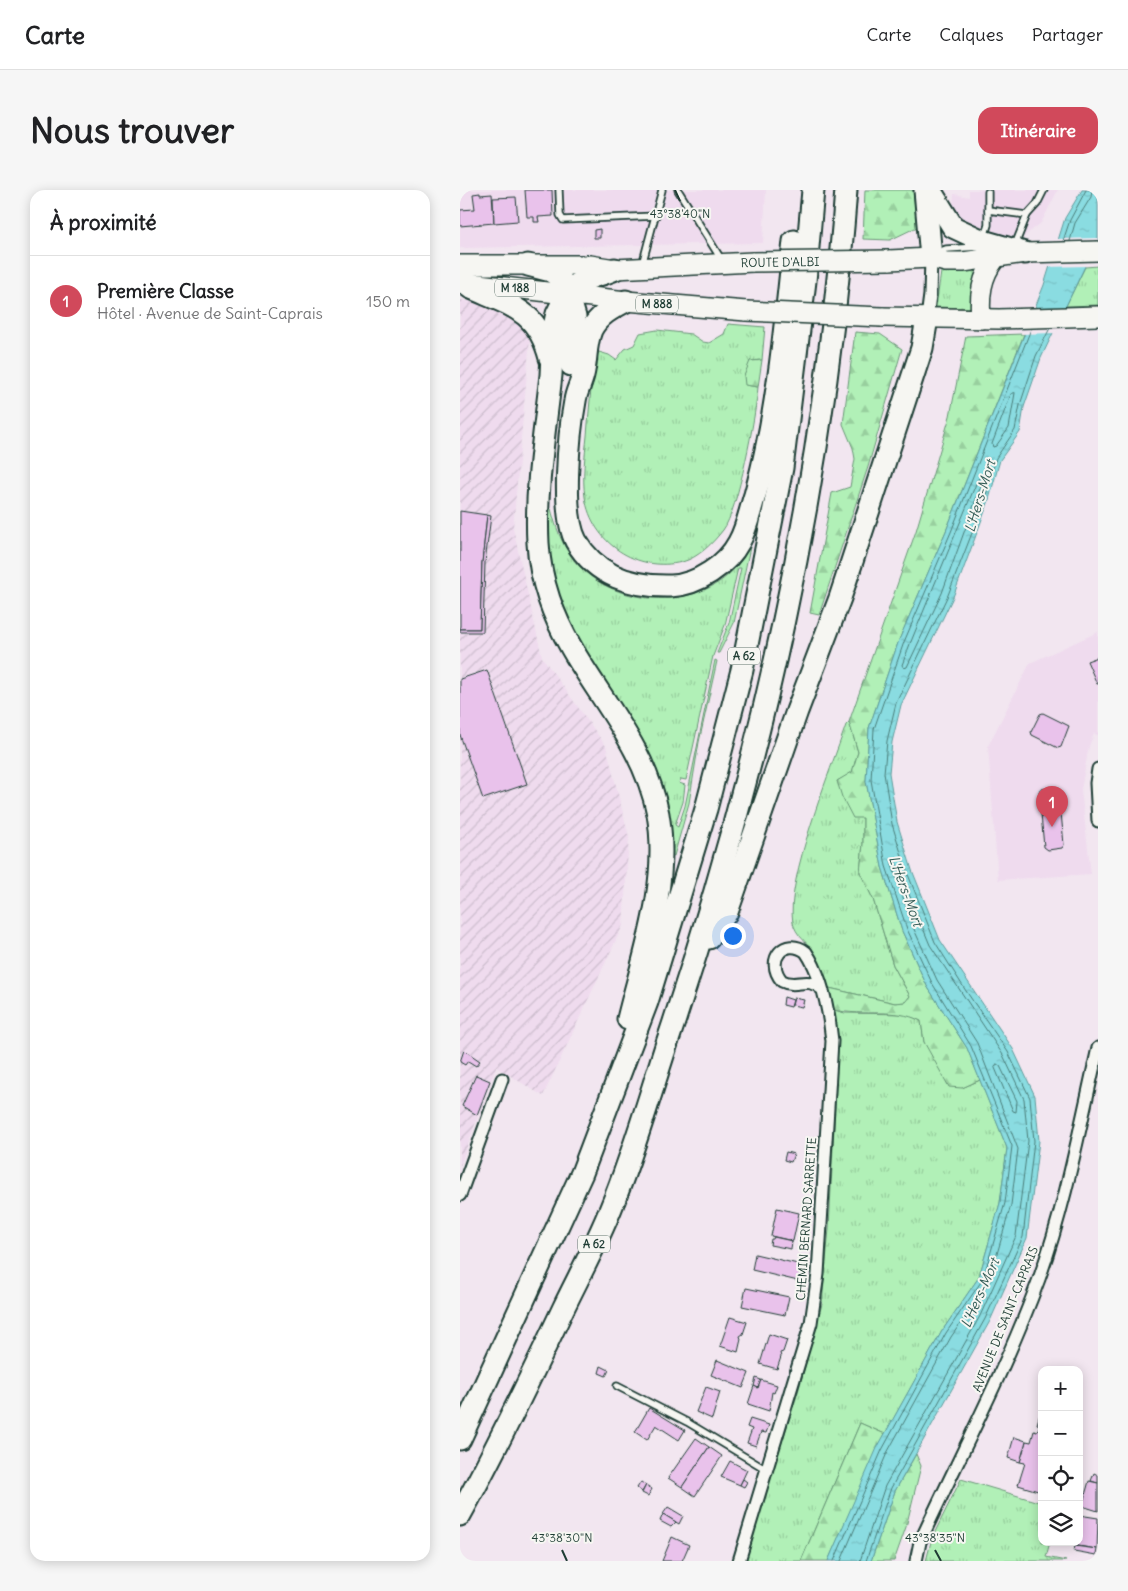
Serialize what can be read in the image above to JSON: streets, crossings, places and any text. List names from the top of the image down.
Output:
{
  "streets": {
    "highway": ["A 62"],
    "main road": ["ROUTE D'ALBI", "M 188", "M 888"],
    "street": ["CHEMIN BERNARD SARRETTE", "AVENUE DE SAINT-CAPRAIS"]
  },
  "crossings": [
    ["ROUTE D'ALBI", "M 188"],
    ["M 188", "M 888"]
  ],
  "water": ["L'Hers-Mort"],
  "page": {
    "header": "Carte",
    "nav": ["Carte", "Calques", "Partager"],
    "buttons": "Itinéraire",
    "title": "Nous trouver",
    "heading": "À proximité",
    "list": [
      {
        "mark": "1",
        "name": "Première Classe",
        "note": "Hôtel · Avenue de Saint-Caprais",
        "value": "150 m"
      }
    ],
    "pins": "1",
    "map_buttons": ["+", "−"]
  },
  "coordinates": ["43°38'40\"N", "43°38'30\"N", "43°38'35\"N"]
}
